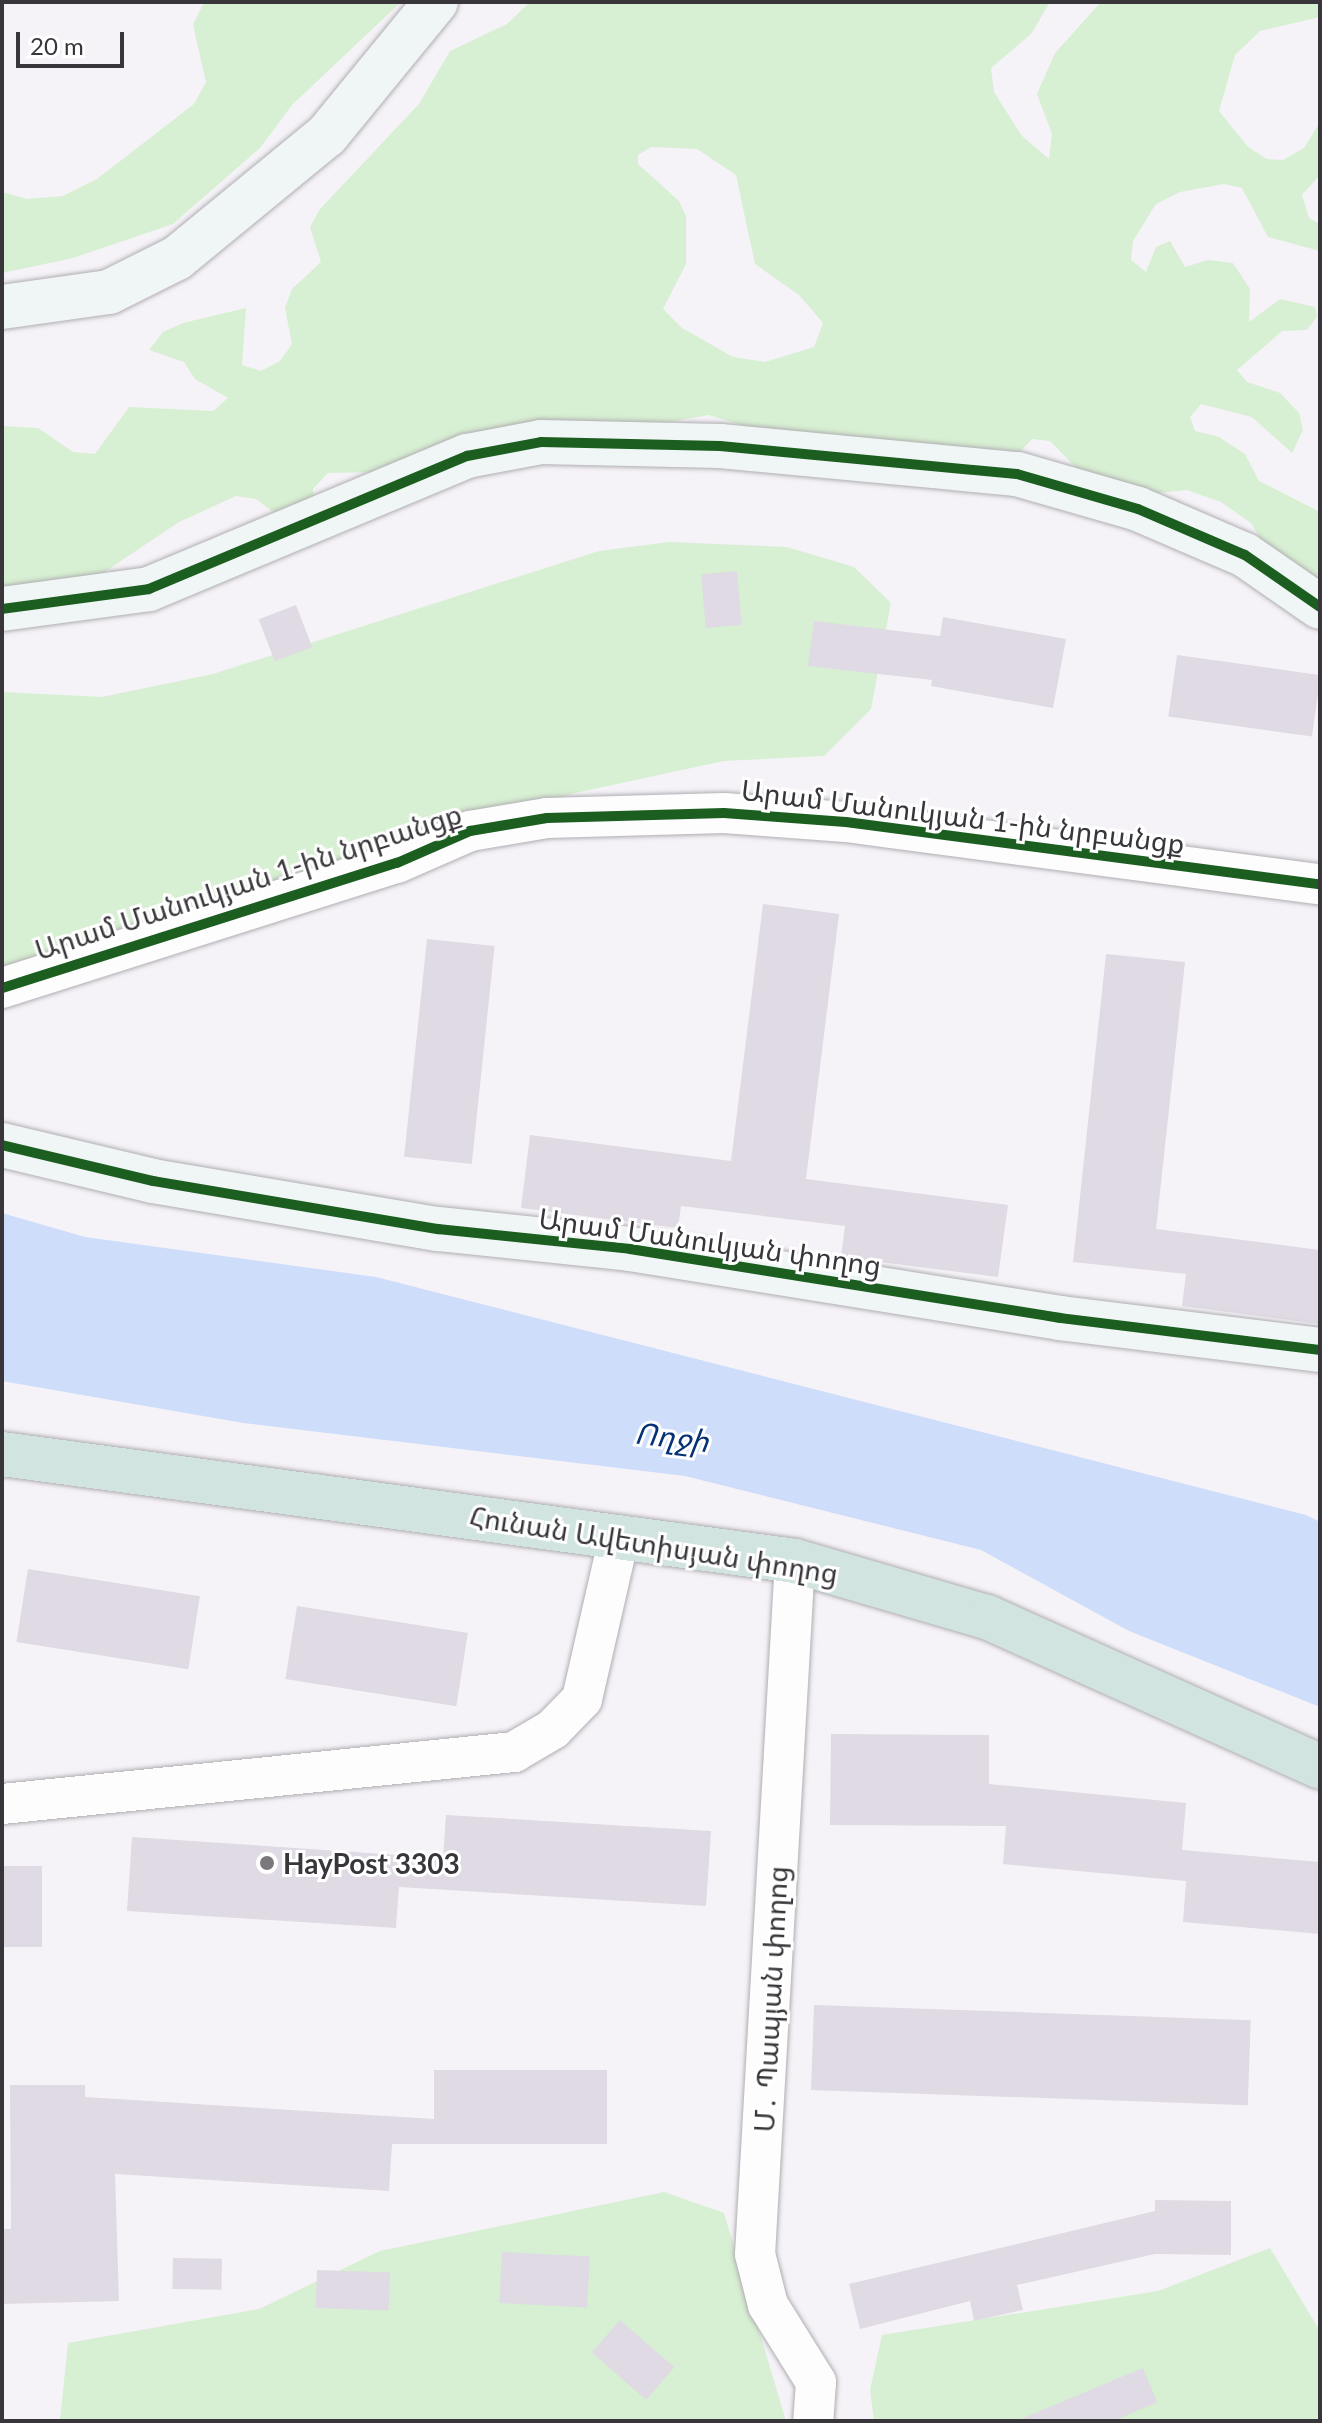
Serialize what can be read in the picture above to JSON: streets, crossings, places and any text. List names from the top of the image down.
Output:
{
  "streets": {
    "highway": ["Հունան Ավետիսյան փողոց"],
    "street": ["Արամ Մանուկյան 1-ին նրբանցք", "Արամ Մանուկյան փողոց", "Մ․ Պապյան փողոց"]
  },
  "crossings": [
    ["Հունան Ավետիսյան փողոց", "Մ․ Պապյան փողոց"]
  ],
  "water": ["Ողջի"],
  "places": ["HayPost 3303"],
  "scale_bar": "20 m"
}
